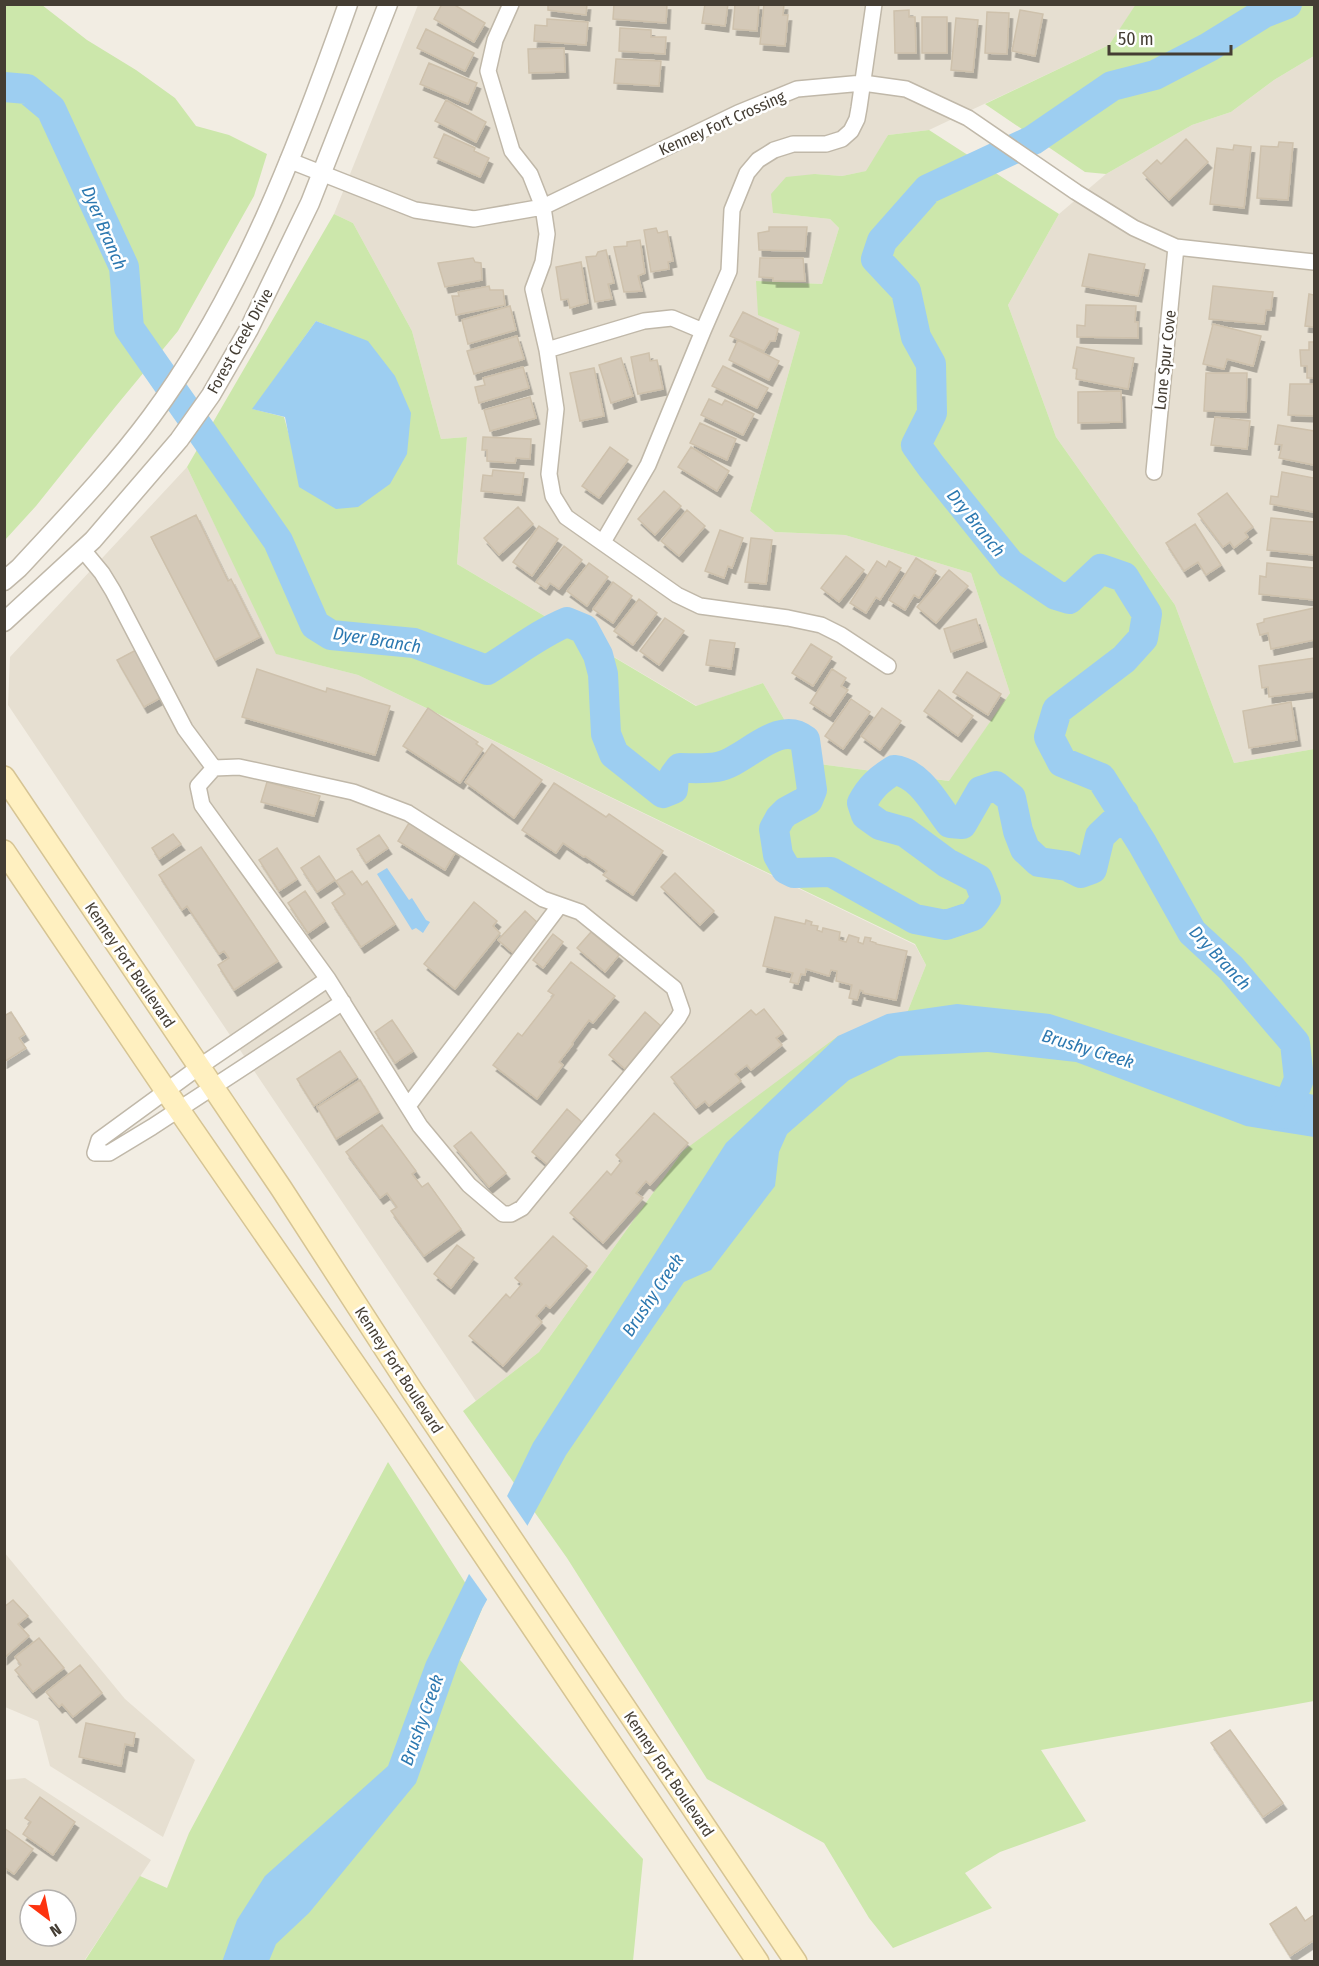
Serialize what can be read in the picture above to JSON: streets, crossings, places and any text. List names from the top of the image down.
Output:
{
  "streets": {
    "main road": ["Kenney Fort Boulevard"],
    "street": ["Kenney Fort Crossing", "Forest Creek Drive", "Lone Spur Cove"]
  },
  "crossings": [
    ["Kenney Fort Crossing", "Forest Creek Drive"],
    ["Kenney Fort Crossing", "Lone Spur Cove"]
  ],
  "water": ["Dyer Branch", "Dry Branch", "Brushy Creek"],
  "scale_bar": "50 m",
  "north": "bottom right"
}
